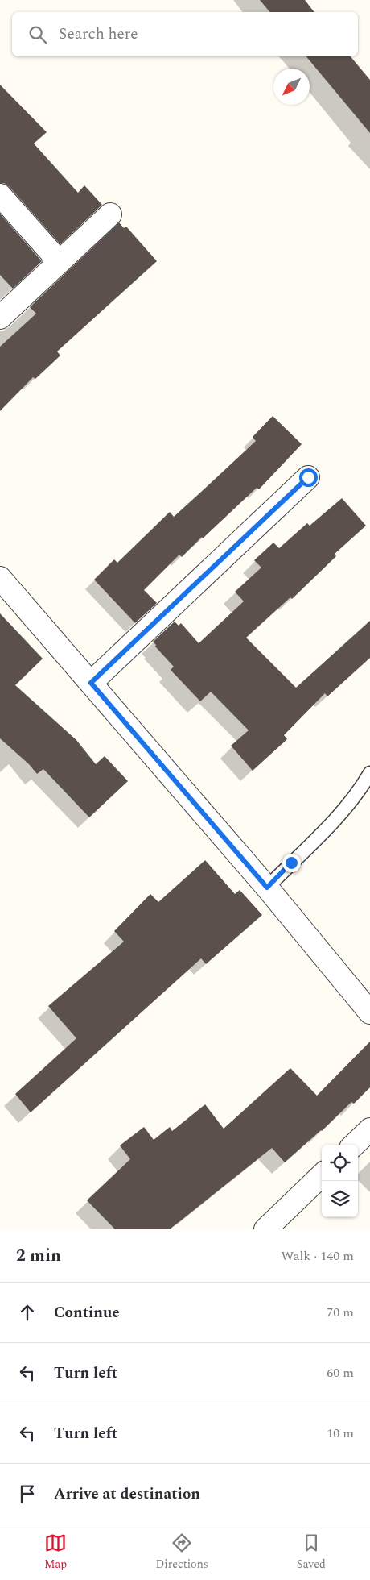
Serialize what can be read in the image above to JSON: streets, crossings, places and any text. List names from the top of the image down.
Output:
{
  "north": "bottom left",
  "page": {
    "search": "Search here",
    "heading": ["2 min", "Walk · 140 m"],
    "list": [
      ["Continue", "70 m"],
      ["Turn left", "60 m"],
      ["Turn left", "10 m"],
      "Arrive at destination"
    ],
    "nav": ["Map", "Directions", "Saved"]
  }
}
